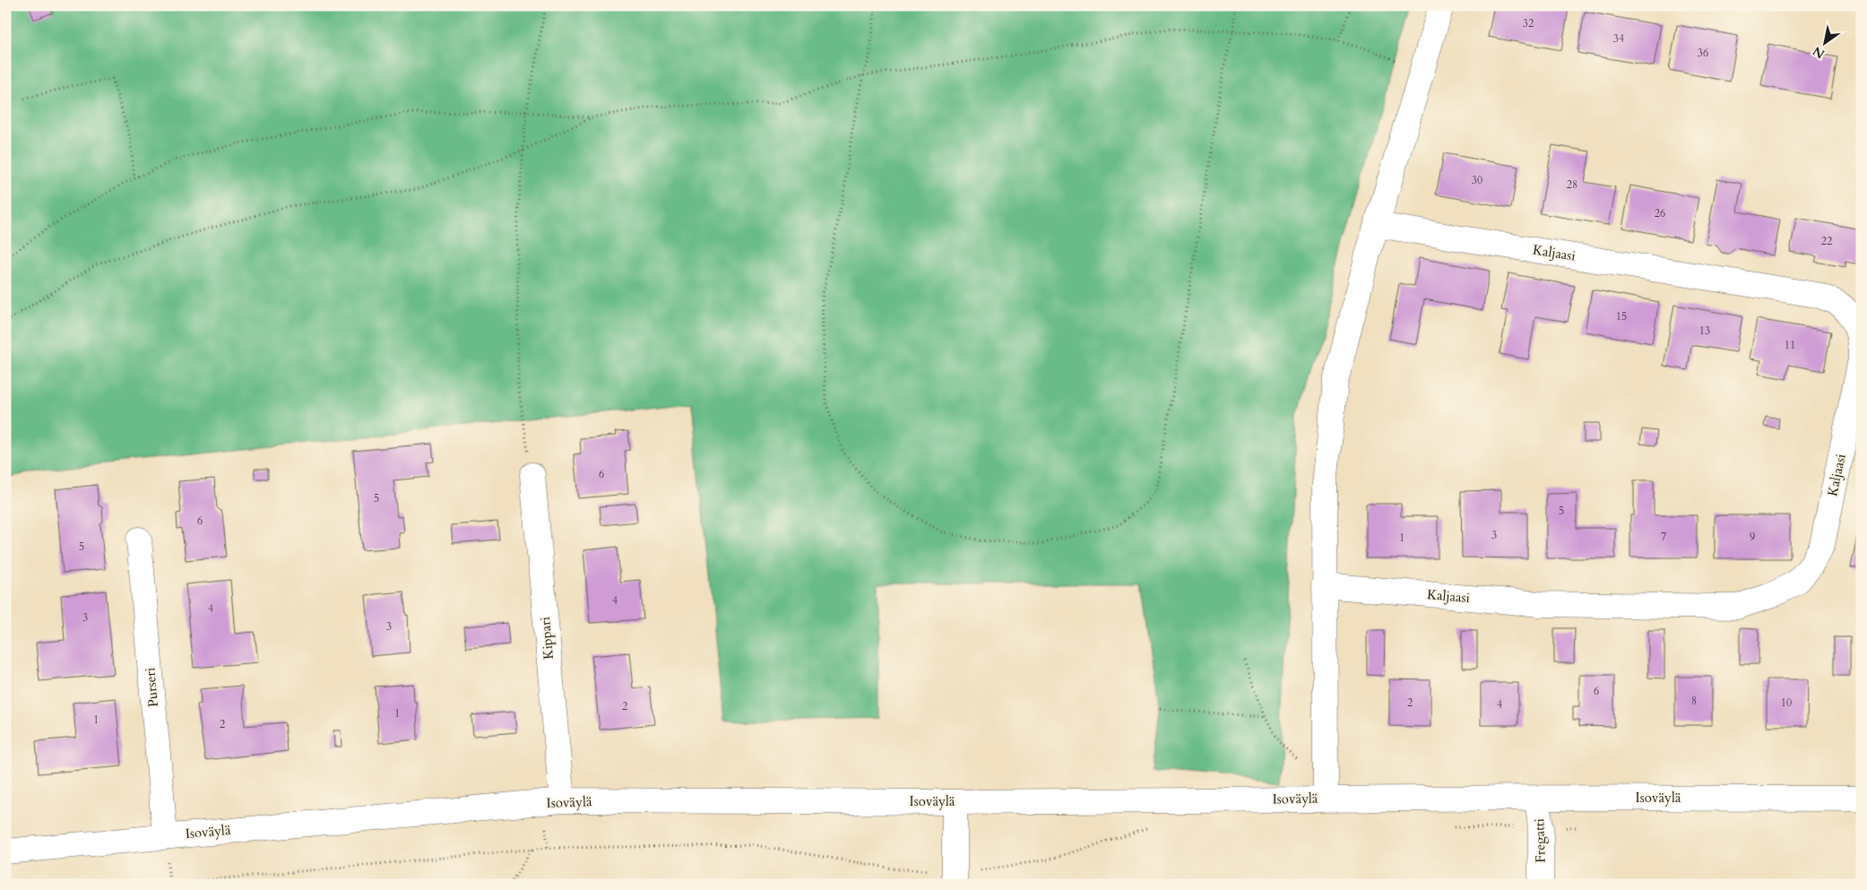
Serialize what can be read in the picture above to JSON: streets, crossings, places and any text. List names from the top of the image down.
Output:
{
  "streets": {
    "street": [
      "Kaljaasi",
      "Kippari",
      "Purseri",
      "Isoväylä",
      "Fregatti"
    ]
  },
  "crossings": [
    ["Kippari", "Isoväylä"],
    ["Purseri", "Isoväylä"],
    ["Isoväylä", "Fregatti"]
  ],
  "house_numbers": [
    "32",
    "34",
    "36",
    "30",
    "28",
    "26",
    "22",
    "15",
    "13",
    "11",
    "6",
    "5",
    "5",
    "6",
    "3",
    "7",
    "9",
    "1",
    "5",
    "4",
    "4",
    "3",
    "3",
    "6",
    "8",
    "2",
    "10",
    "4",
    "2",
    "1",
    "1",
    "2"
  ],
  "north": "bottom left"
}
